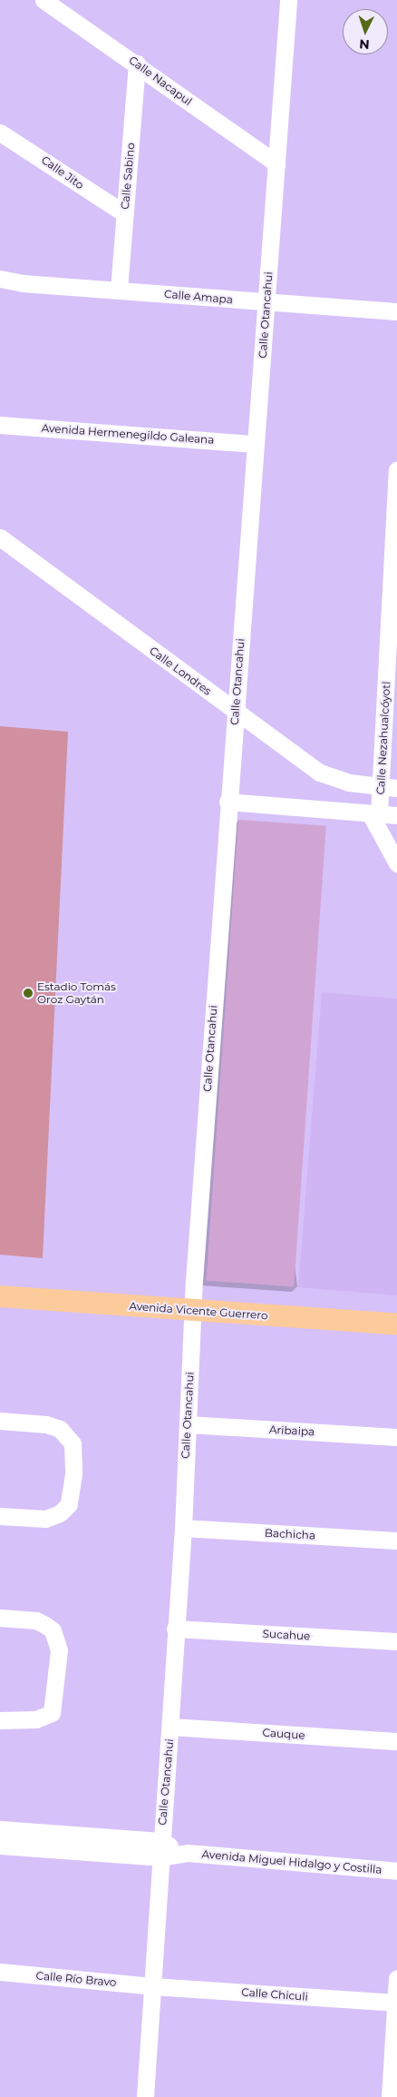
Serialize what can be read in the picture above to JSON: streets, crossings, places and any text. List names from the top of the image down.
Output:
{
  "streets": {
    "main road": ["Avenida Vicente Guerrero"],
    "street": [
      "Calle Nacapul",
      "Calle Jito",
      "Calle Sabino",
      "Calle Amapa",
      "Calle Otancahui",
      "Avenida Hermenegildo Galeana",
      "Calle Londres",
      "Calle Nezahualcóyotl",
      "Aribaipa",
      "Bachicha",
      "Sucahue",
      "Cauque",
      "Avenida Miguel Hidalgo y Costilla",
      "Calle Río Bravo",
      "Calle Chiculi"
    ]
  },
  "crossings": [
    ["Calle Nacapul", "Calle Sabino"],
    ["Calle Nacapul", "Calle Otancahui"],
    ["Calle Jito", "Calle Sabino"],
    ["Calle Sabino", "Calle Amapa"],
    ["Calle Amapa", "Calle Otancahui"],
    ["Calle Otancahui", "Avenida Hermenegildo Galeana"],
    ["Calle Otancahui", "Calle Londres"],
    ["Calle Otancahui", "Avenida Vicente Guerrero"],
    ["Calle Otancahui", "Aribaipa"],
    ["Calle Otancahui", "Bachicha"],
    ["Calle Otancahui", "Sucahue"],
    ["Calle Otancahui", "Cauque"],
    ["Calle Otancahui", "Avenida Miguel Hidalgo y Costilla"],
    ["Calle Otancahui", "Calle Río Bravo"],
    ["Calle Otancahui", "Calle Chiculi"],
    ["Calle Londres", "Calle Nezahualcóyotl"],
    ["Calle Río Bravo", "Calle Chiculi"]
  ],
  "places": ["Estadio Tomás Oroz Gaytán"],
  "north": "bottom"
}
